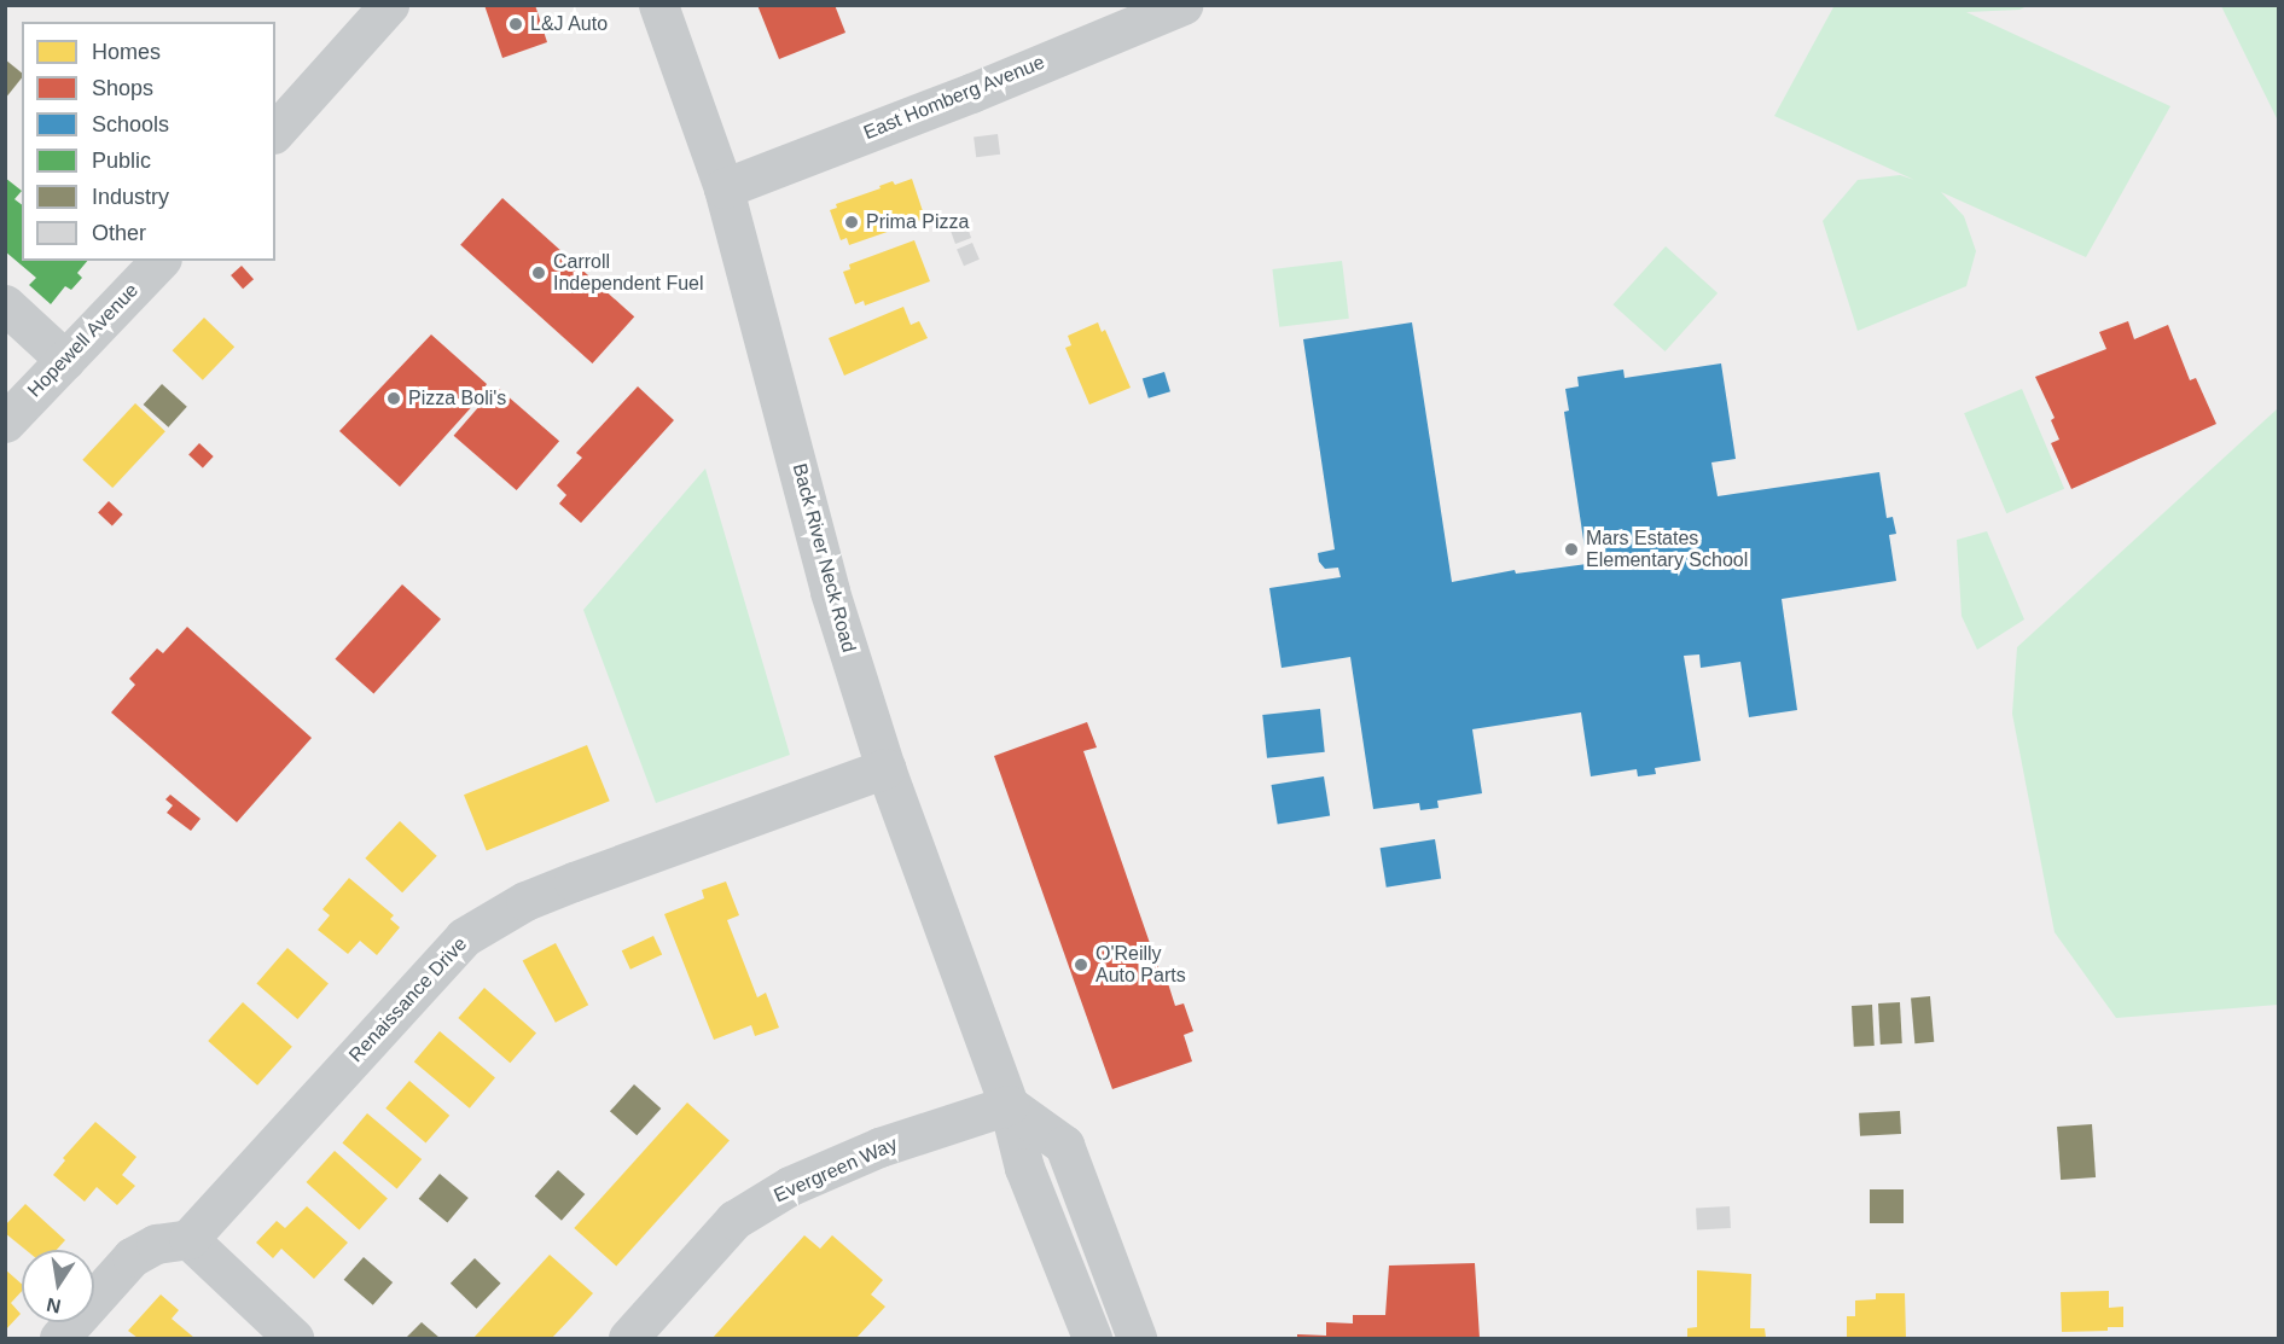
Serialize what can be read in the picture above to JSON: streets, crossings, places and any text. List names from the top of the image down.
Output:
{
  "streets": {
    "street": [
      "East Homberg Avenue",
      "Hopewell Avenue",
      "Back River Neck Road",
      "Renaissance Drive",
      "Evergreen Way"
    ]
  },
  "crossings": [
    ["East Homberg Avenue", "Back River Neck Road"],
    ["Back River Neck Road", "Renaissance Drive"],
    ["Back River Neck Road", "Evergreen Way"]
  ],
  "places": [
    "L&J Auto",
    "Prima Pizza",
    "Carroll Independent Fuel",
    "Pizza Boli's",
    "Mars Estates Elementary School",
    "O'Reilly Auto Parts"
  ],
  "legend": [
    "Homes",
    "Shops",
    "Schools",
    "Public",
    "Industry",
    "Other"
  ],
  "north": "bottom"
}
